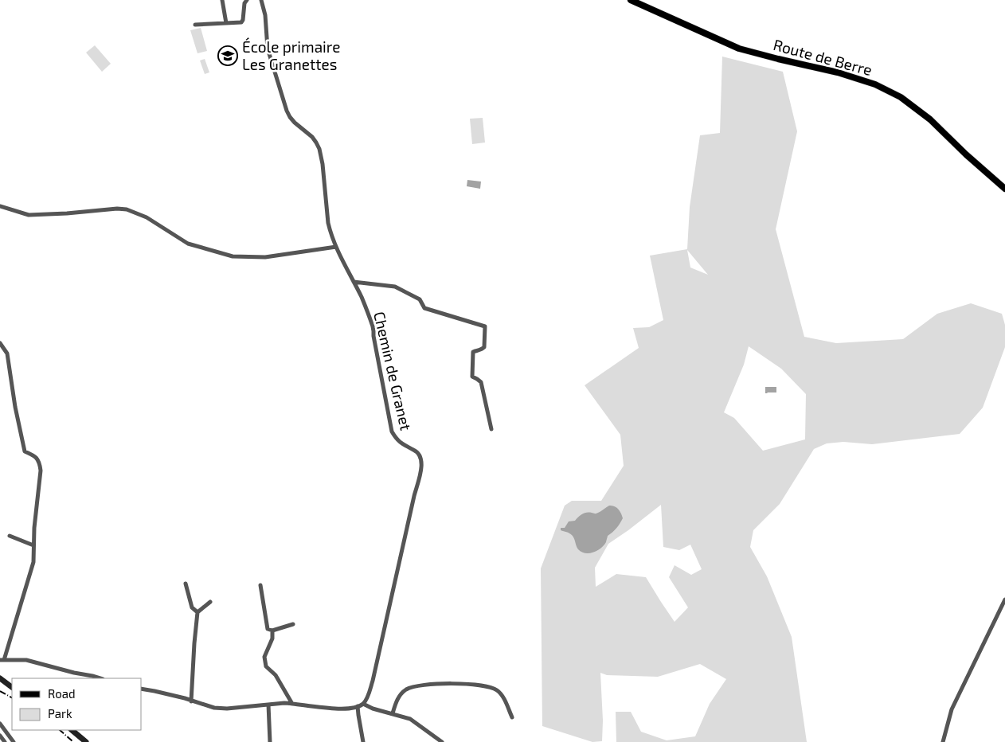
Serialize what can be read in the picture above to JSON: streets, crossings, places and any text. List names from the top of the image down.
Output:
{
  "streets": {
    "main road": ["Route de Berre"],
    "street": ["Chemin de Granet"]
  },
  "places": {
    "school or university": ["École primaire Les Granettes"]
  },
  "legend": ["Road", "Park"]
}
